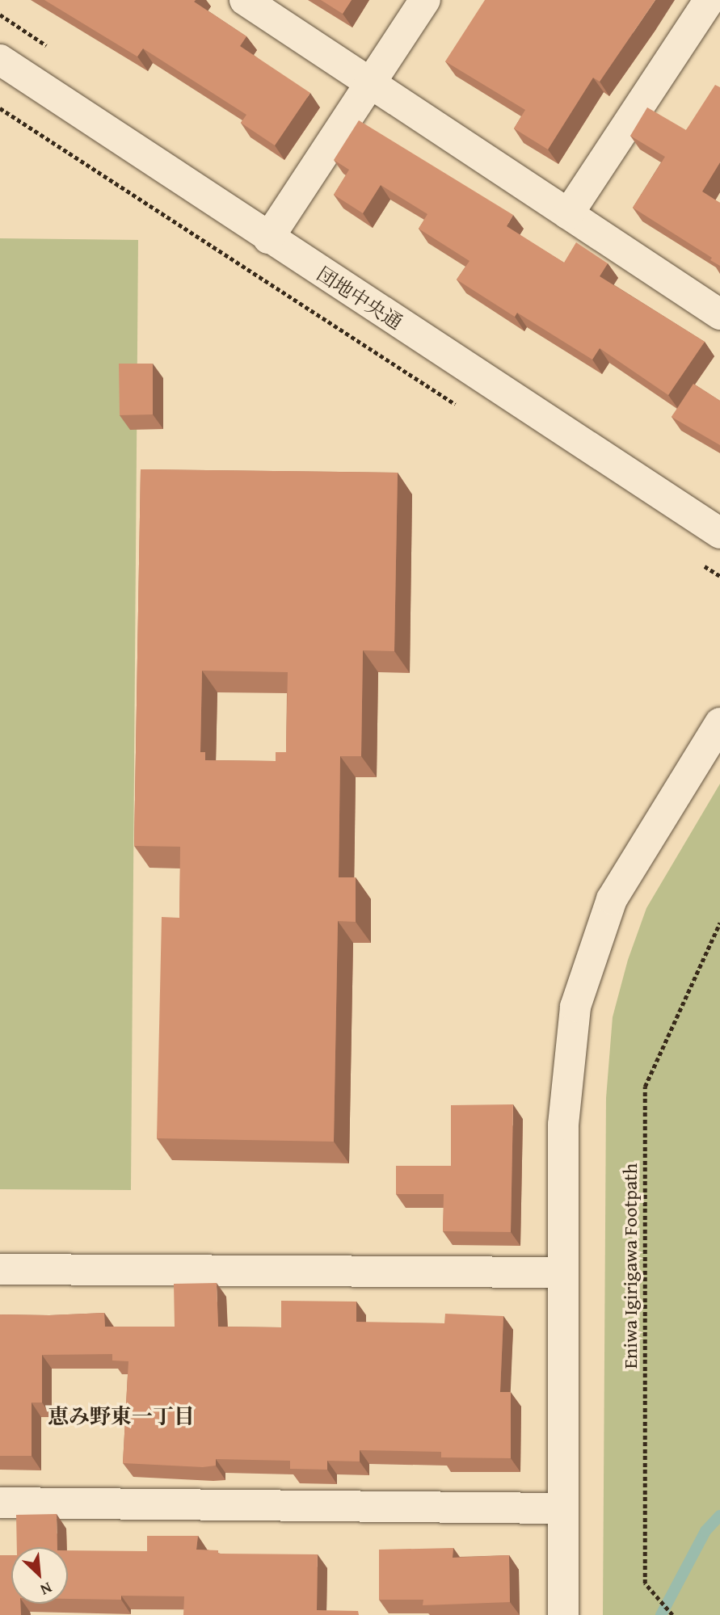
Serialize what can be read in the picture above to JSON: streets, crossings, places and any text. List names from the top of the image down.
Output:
{
  "streets": {
    "street": ["団地中央通"],
    "path": ["Eniwa Igirigawa Footpath"]
  },
  "districts": ["恵み野東一丁目"],
  "north": "bottom right"
}
